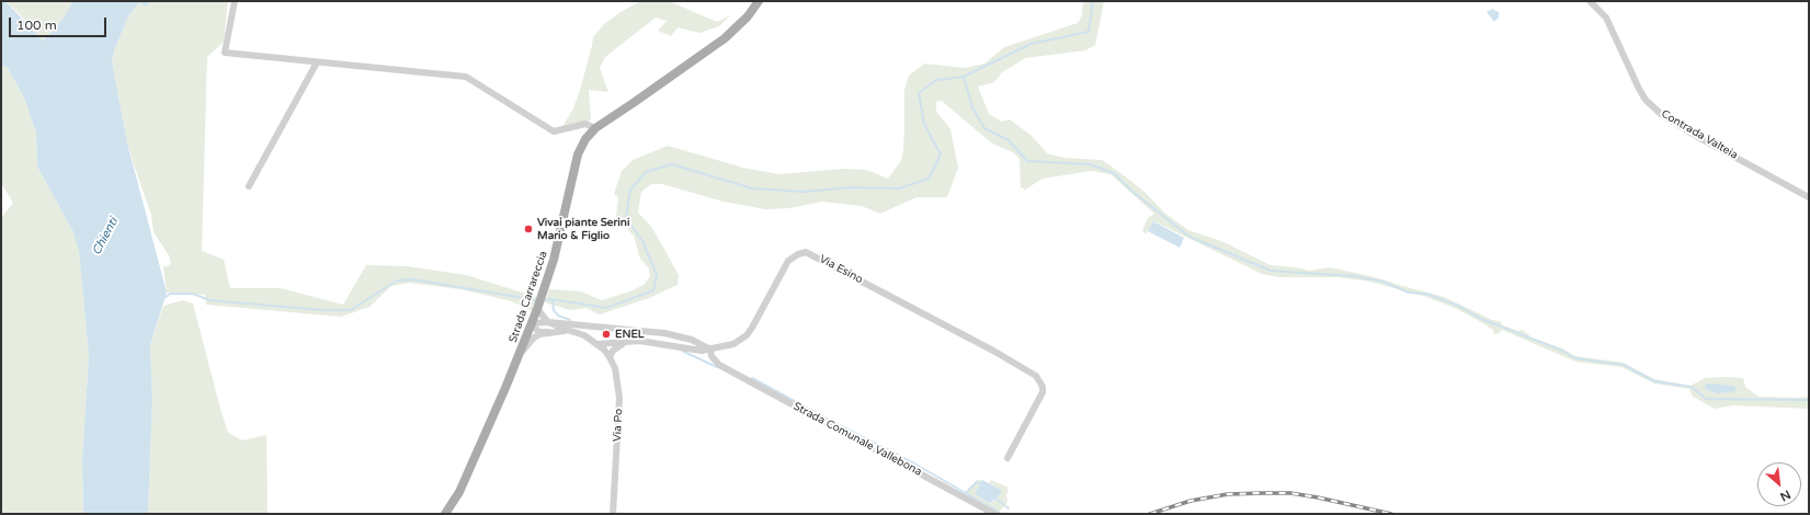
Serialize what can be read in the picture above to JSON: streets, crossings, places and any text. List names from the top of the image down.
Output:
{
  "streets": {
    "main road": ["Strada Carrareccia"],
    "street": [
      "Contrada Valteia",
      "Via Esino",
      "Via Po",
      "Strada Comunale Vallebona"
    ]
  },
  "crossings": [
    ["Via Esino", "Via Po"],
    ["Via Esino", "Strada Comunale Vallebona"]
  ],
  "water": ["Chienti"],
  "places": ["Vivai piante Serini Mario & Figlio", "ENEL"],
  "scale_bar": "100 m",
  "north": "bottom right"
}
